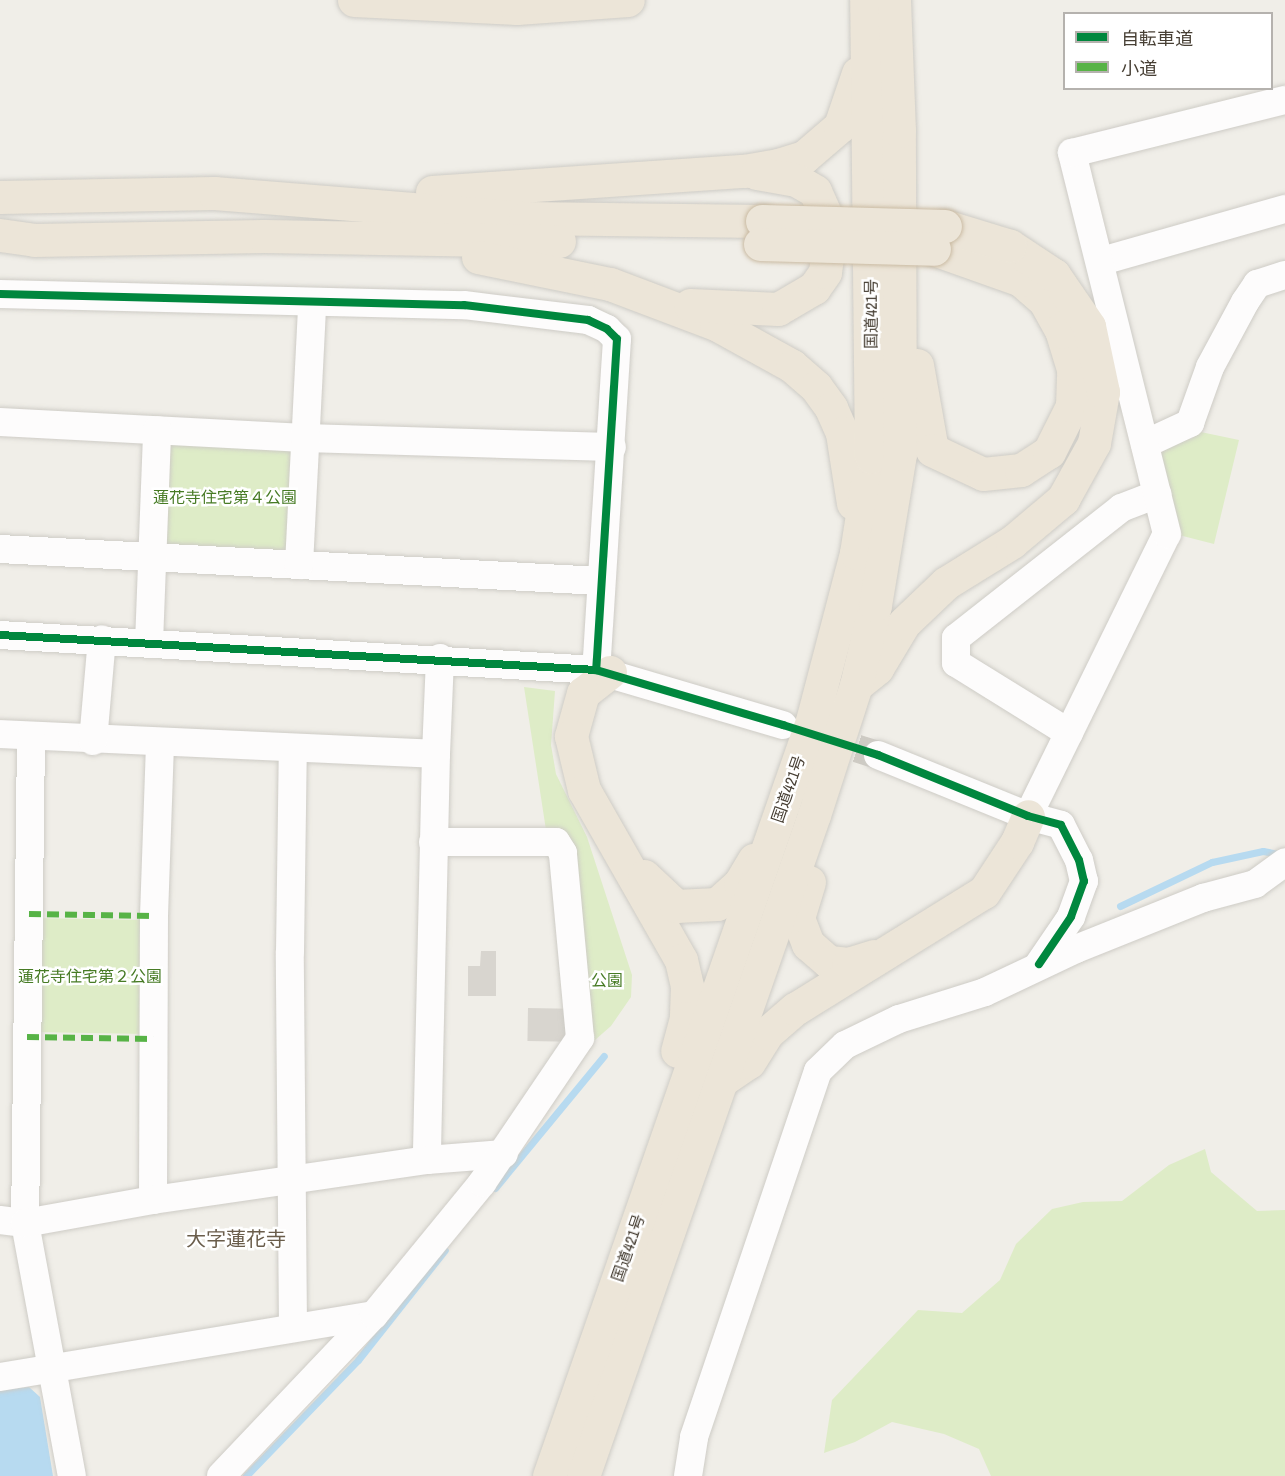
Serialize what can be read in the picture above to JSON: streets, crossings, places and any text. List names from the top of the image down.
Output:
{
  "streets": {
    "highway": ["国道421号"]
  },
  "districts": ["大字蓮花寺"],
  "parks": ["蓮花寺住宅第４公園", "蓮花寺住宅第２公園", "公園"],
  "legend": ["自転車道", "小道"]
}
